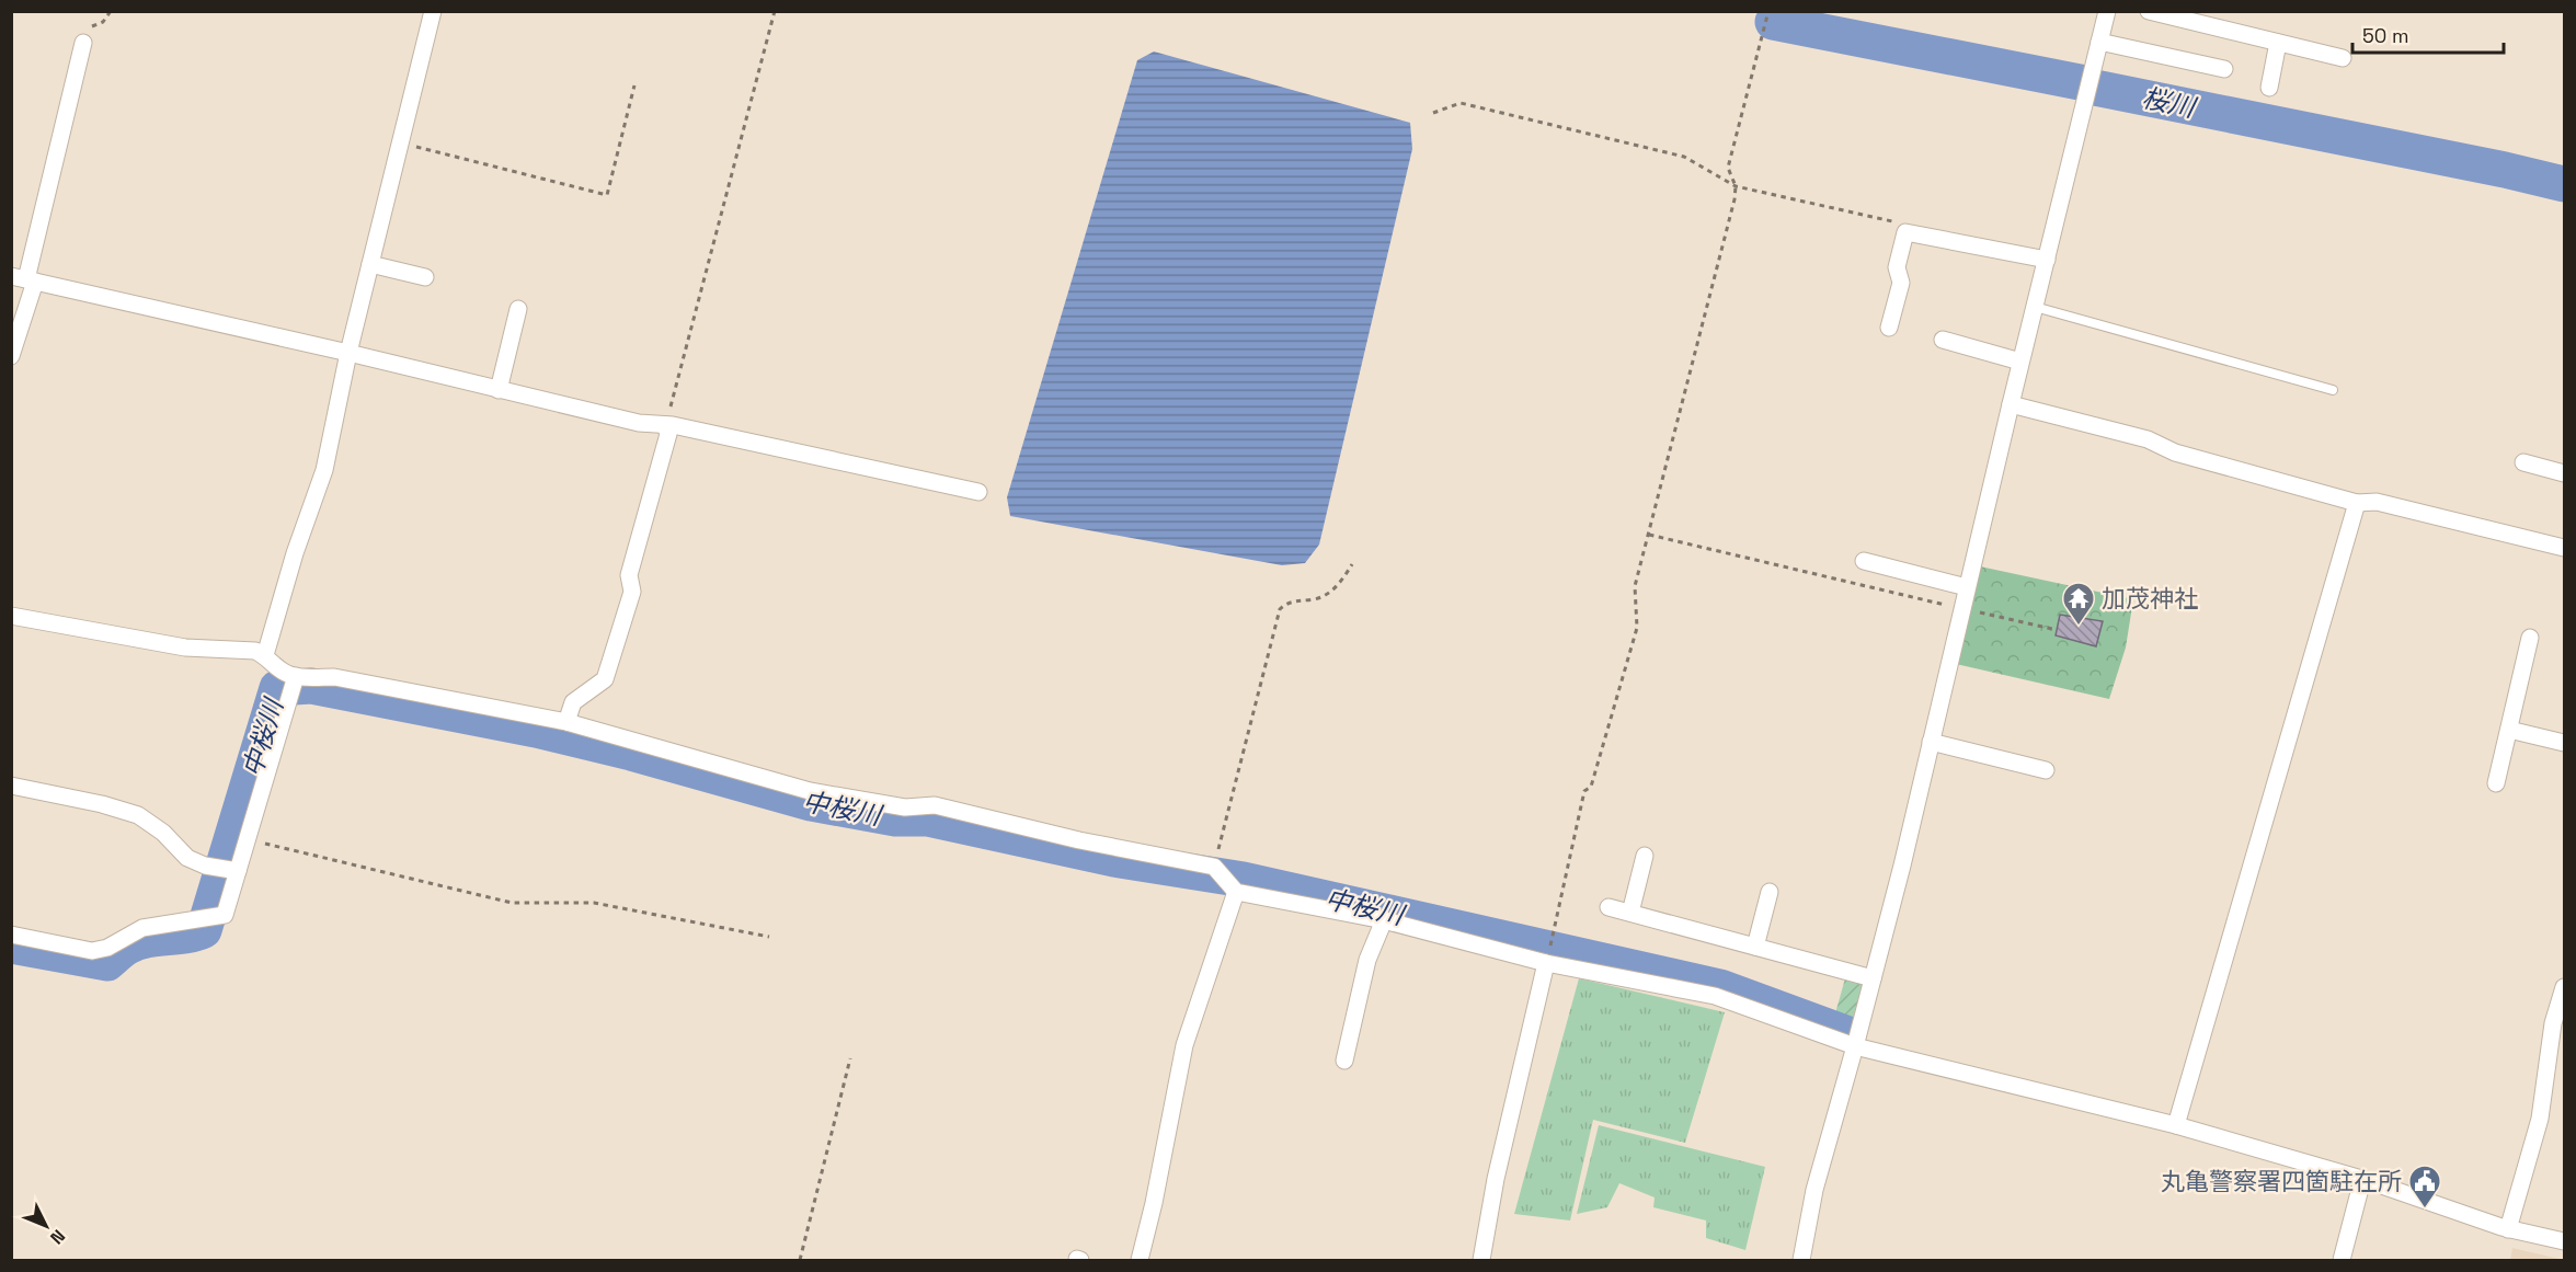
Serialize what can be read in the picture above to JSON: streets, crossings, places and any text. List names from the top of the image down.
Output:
{
  "water": ["桜川", "中桜川"],
  "places": {
    "temple": ["加茂神社"],
    "public building": ["丸亀警察署四箇駐在所"]
  },
  "scale_bar": "50 m",
  "north": "bottom right"
}
